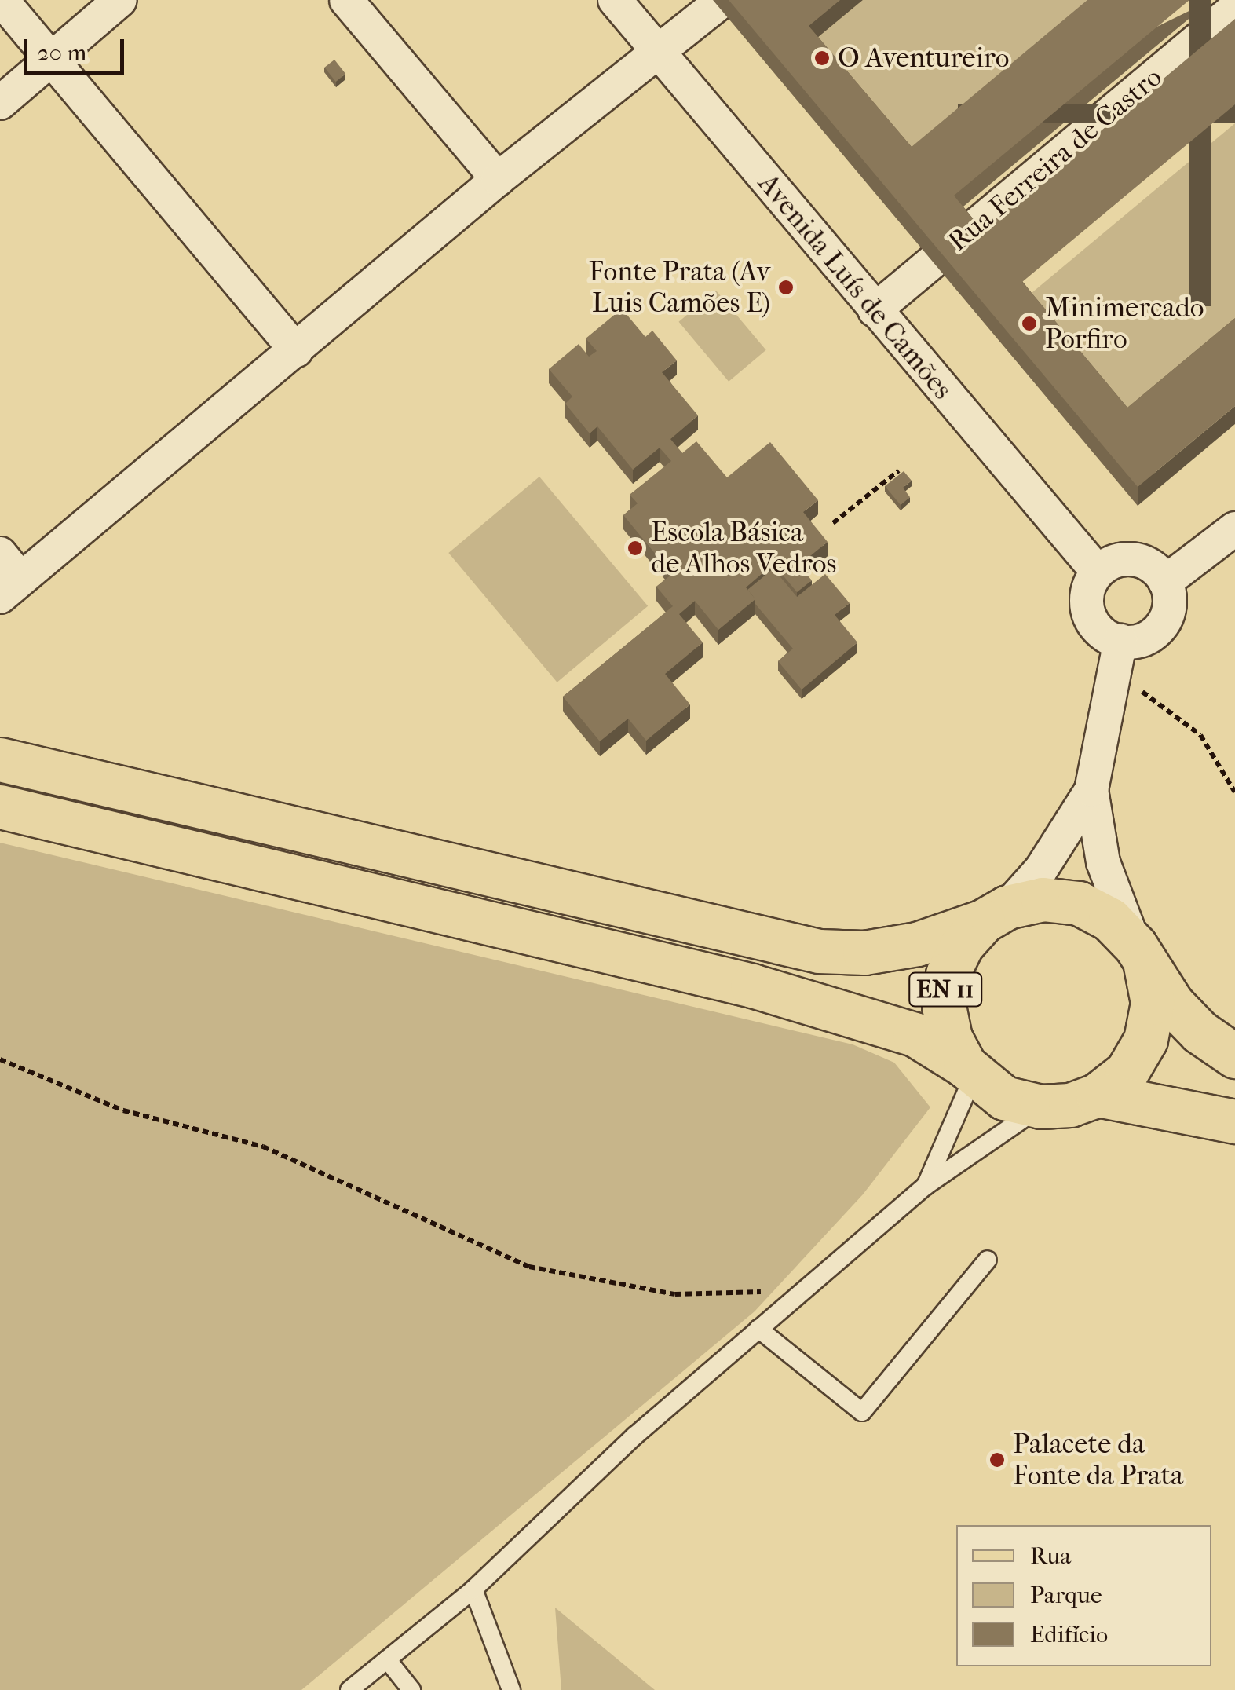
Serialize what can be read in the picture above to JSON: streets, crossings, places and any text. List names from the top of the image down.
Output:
{
  "streets": {
    "main road": ["EN 11"],
    "street": ["Rua Ferreira de Castro", "Avenida Luís de Camões"]
  },
  "crossings": [
    ["Rua Ferreira de Castro", "Avenida Luís de Camões"]
  ],
  "places": [
    "O Aventureiro",
    "Fonte Prata (Av Luis Camões E)",
    "Minimercado Porfiro",
    "Escola Básica de Alhos Vedros",
    "Palacete da Fonte da Prata"
  ],
  "legend": ["Rua", "Parque", "Edifício"],
  "scale_bar": "20 m"
}
